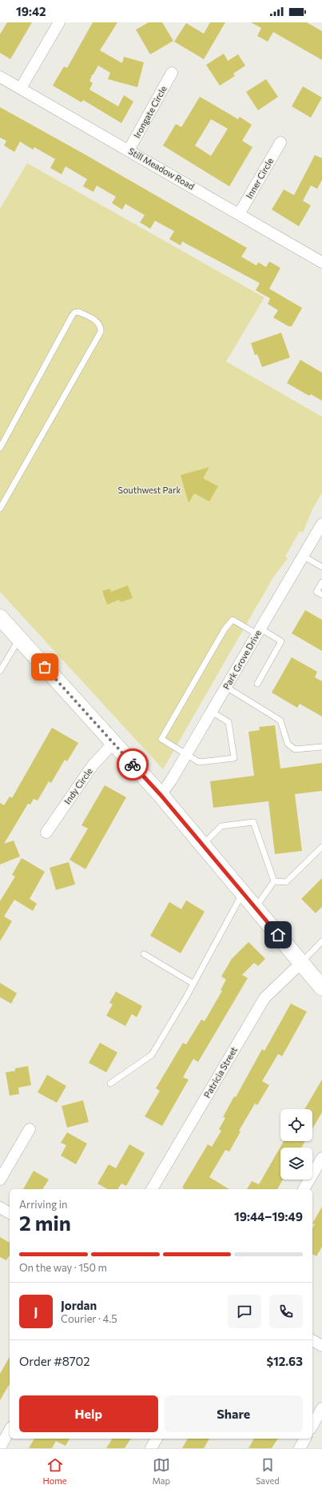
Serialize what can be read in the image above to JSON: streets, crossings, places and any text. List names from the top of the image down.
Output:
{
  "streets": {
    "street": [
      "Irongate Circle",
      "Still Meadow Road",
      "Inner Circle",
      "Park Grove Drive",
      "Indy Circle",
      "Patricia Street"
    ]
  },
  "crossings": [
    ["Irongate Circle", "Still Meadow Road"],
    ["Still Meadow Road", "Inner Circle"]
  ],
  "parks": ["Southwest Park"],
  "page": {
    "status": "19:42",
    "heading": ["2 min", "Arriving in", "19:44–19:49"],
    "panel": [
      "Jordan",
      "Courier · 4.5",
      "Order #8702",
      "$12.63"
    ],
    "bar": "On the way · 150 m",
    "round": "J",
    "buttons": ["Help", "Share"],
    "tabs": ["Home", "Map", "Saved"]
  }
}
